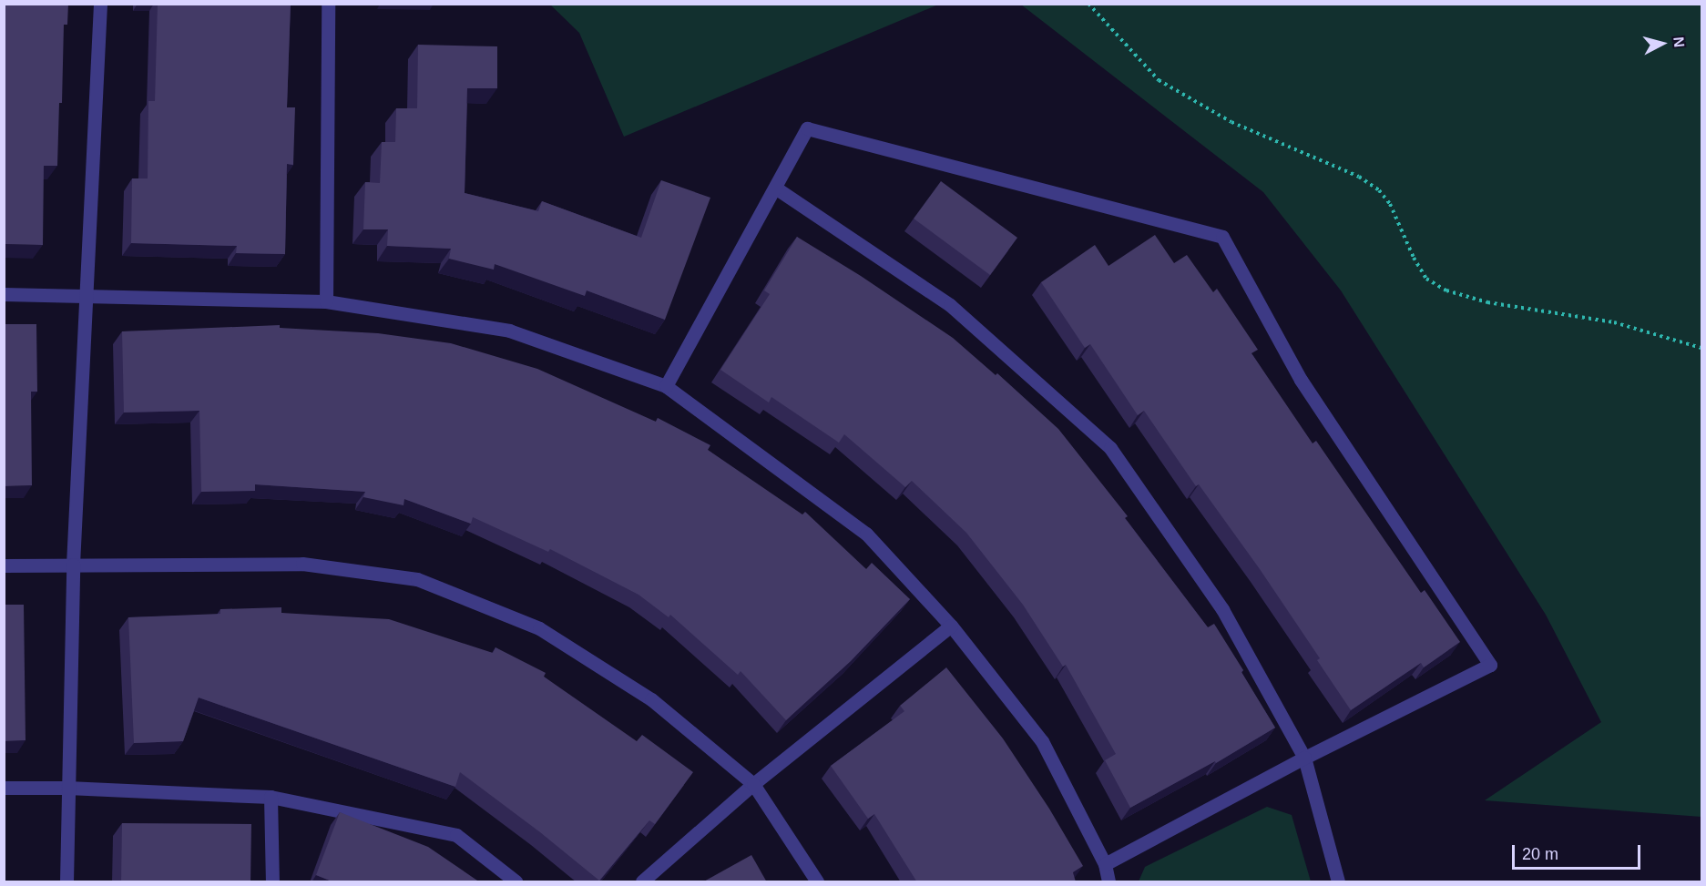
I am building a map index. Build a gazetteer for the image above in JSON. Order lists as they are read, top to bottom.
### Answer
{
  "scale_bar": "20 m",
  "north": "right"
}
